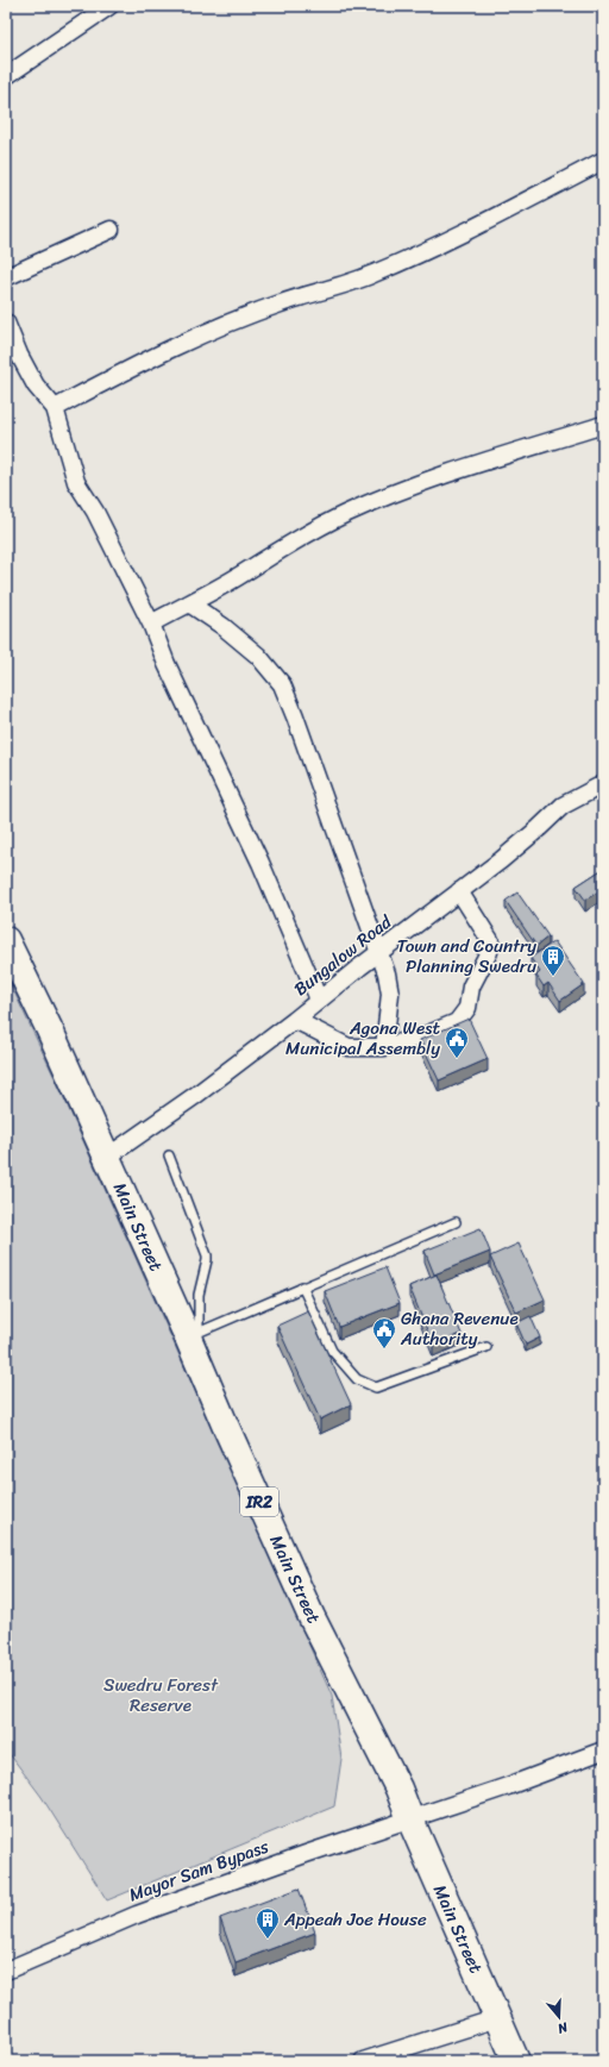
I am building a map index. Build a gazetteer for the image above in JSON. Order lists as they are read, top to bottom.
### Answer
{
  "streets": {
    "main road": ["Main Street", "IR2"],
    "street": ["Bungalow Road", "Mayor Sam Bypass"]
  },
  "crossings": [
    ["Bungalow Road", "Main Street"],
    ["Main Street", "Mayor Sam Bypass"]
  ],
  "parks": ["Swedru Forest Reserve"],
  "places": {
    "building": ["Town and Country Planning Swedru", "Appeah Joe House"],
    "public building": ["Agona West Municipal Assembly", "Ghana Revenue Authority"]
  },
  "north": "bottom"
}
